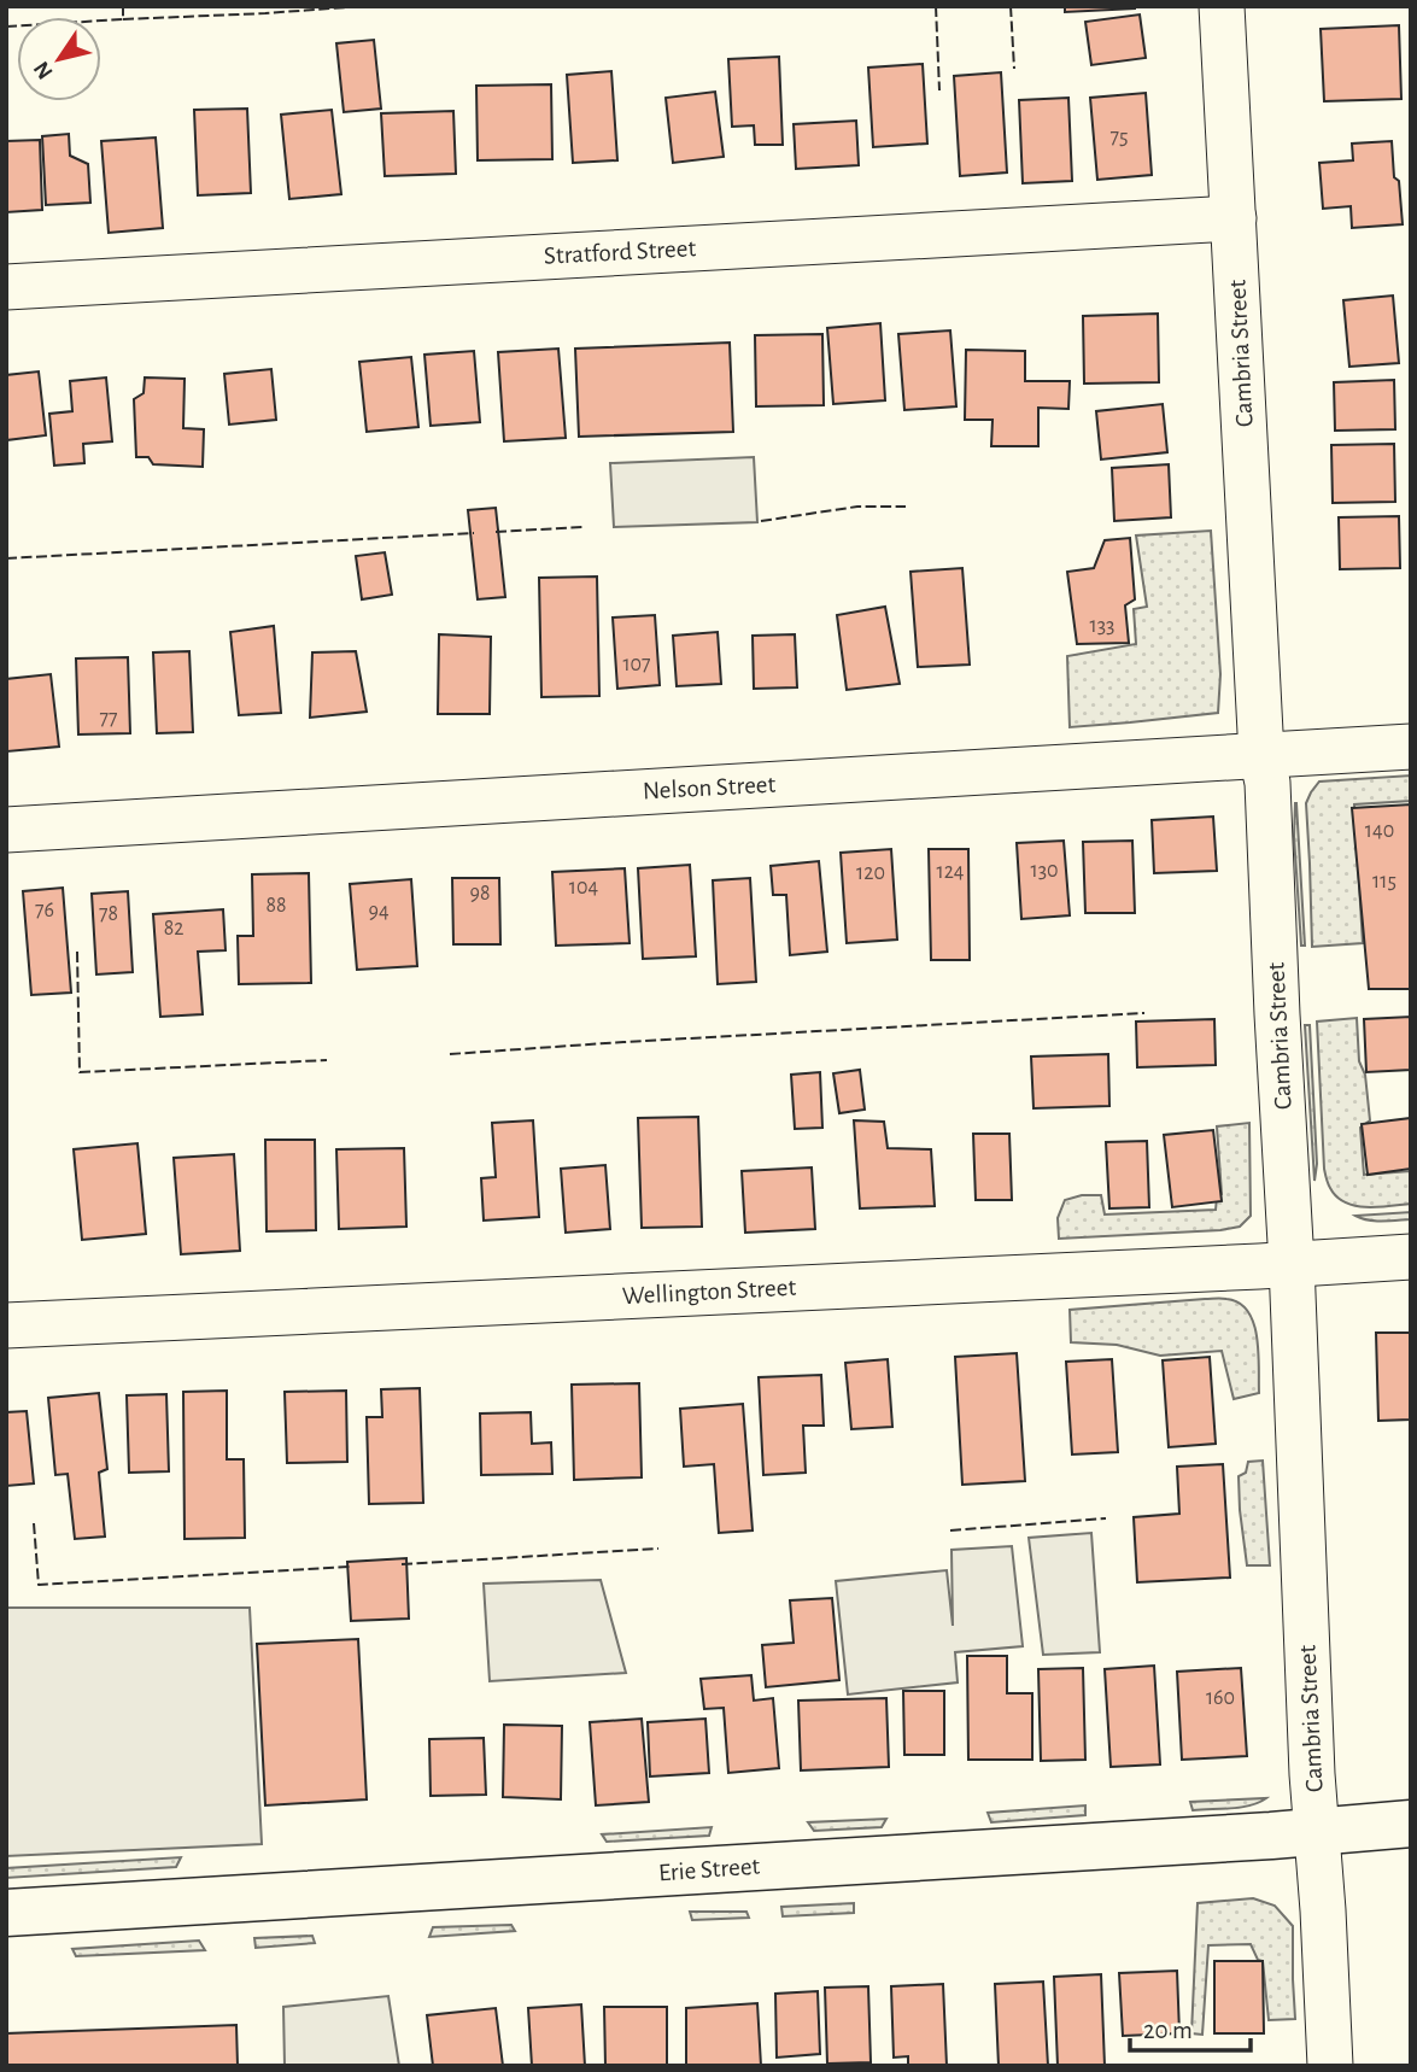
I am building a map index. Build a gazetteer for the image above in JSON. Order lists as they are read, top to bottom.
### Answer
{
  "streets": {
    "main road": ["Erie Street"],
    "street": [
      "Stratford Street",
      "Cambria Street",
      "Nelson Street",
      "Wellington Street"
    ]
  },
  "crossings": [
    ["Stratford Street", "Cambria Street"],
    ["Cambria Street", "Nelson Street"],
    ["Cambria Street", "Wellington Street"],
    ["Cambria Street", "Erie Street"]
  ],
  "house_numbers": [
    "75",
    "133",
    "107",
    "77",
    "140",
    "130",
    "124",
    "120",
    "115",
    "104",
    "98",
    "88",
    "76",
    "94",
    "78",
    "82",
    "160"
  ],
  "scale_bar": "20 m",
  "north": "bottom left"
}
